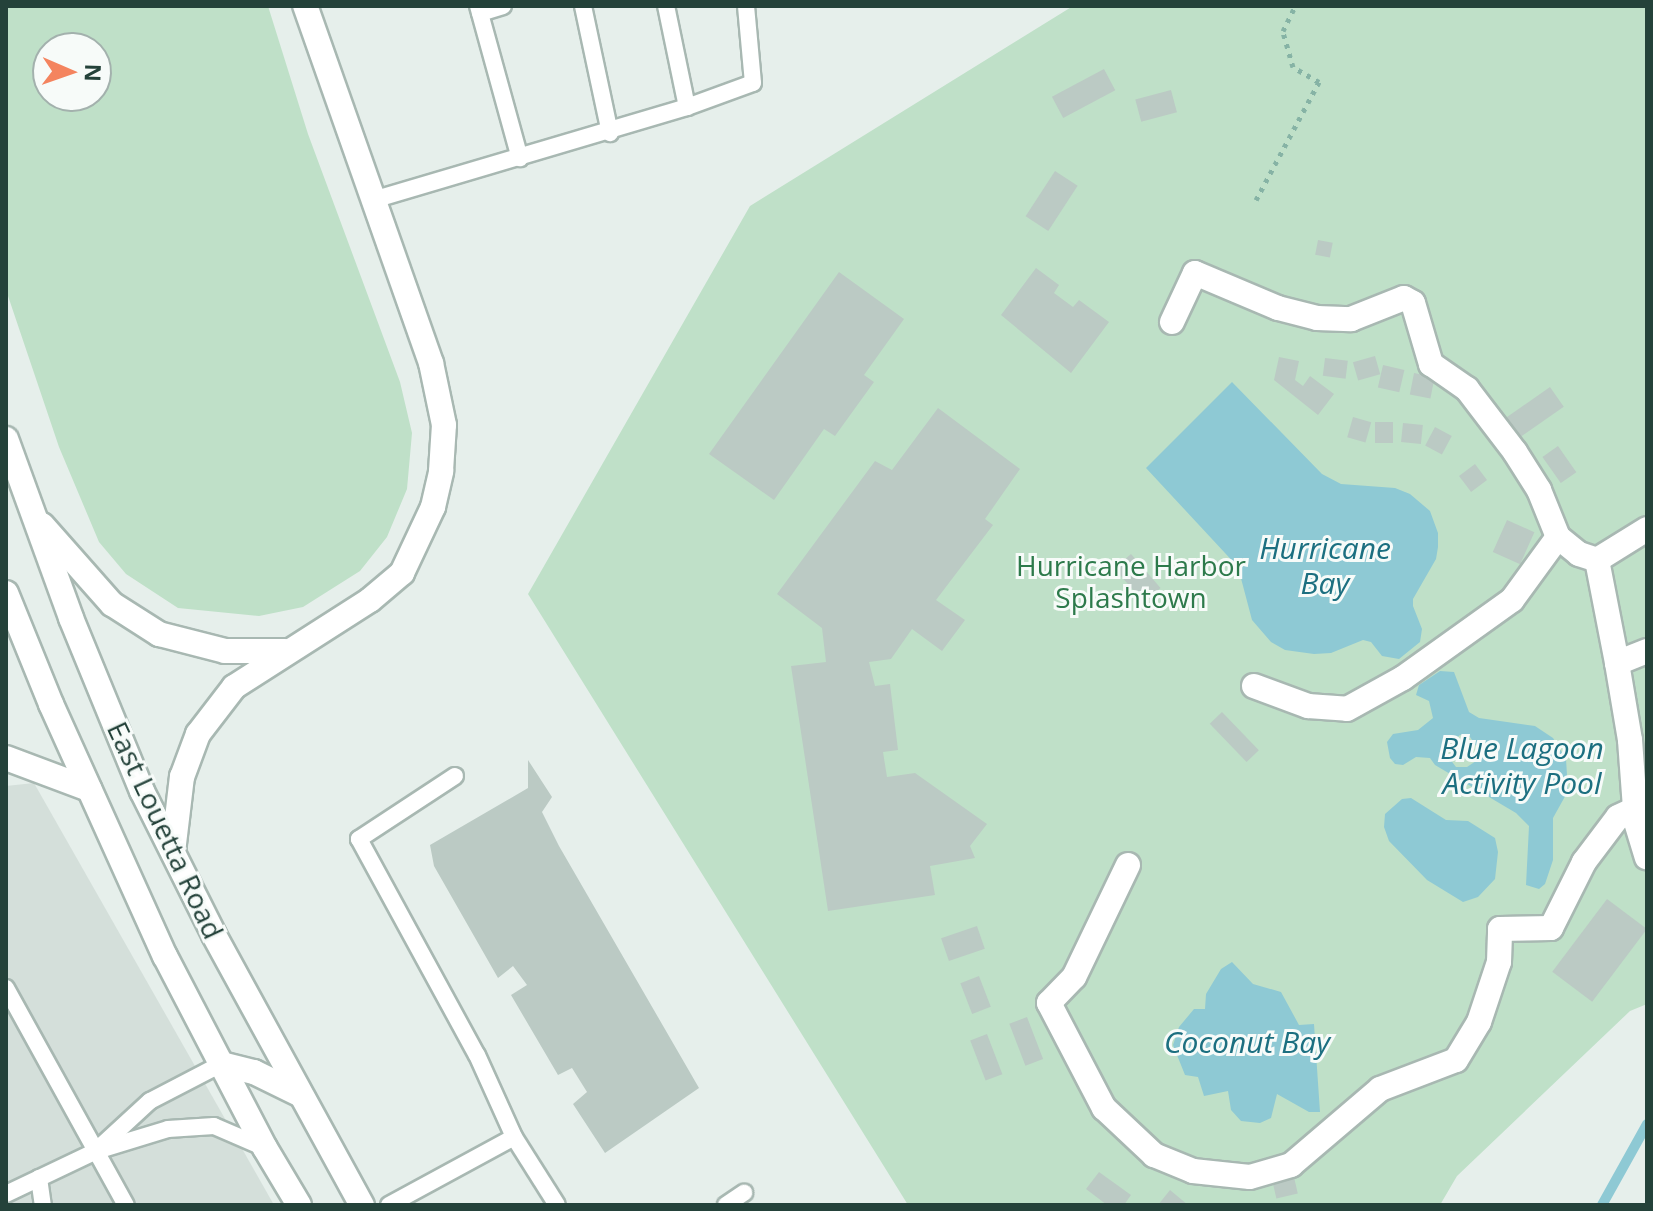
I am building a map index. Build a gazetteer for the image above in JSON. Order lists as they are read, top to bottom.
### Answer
{
  "streets": {
    "main road": ["East Louetta Road"]
  },
  "water": ["Hurricane Bay", "Blue Lagoon Activity Pool", "Coconut Bay"],
  "parks": ["Hurricane Harbor Splashtown"],
  "north": "right"
}
